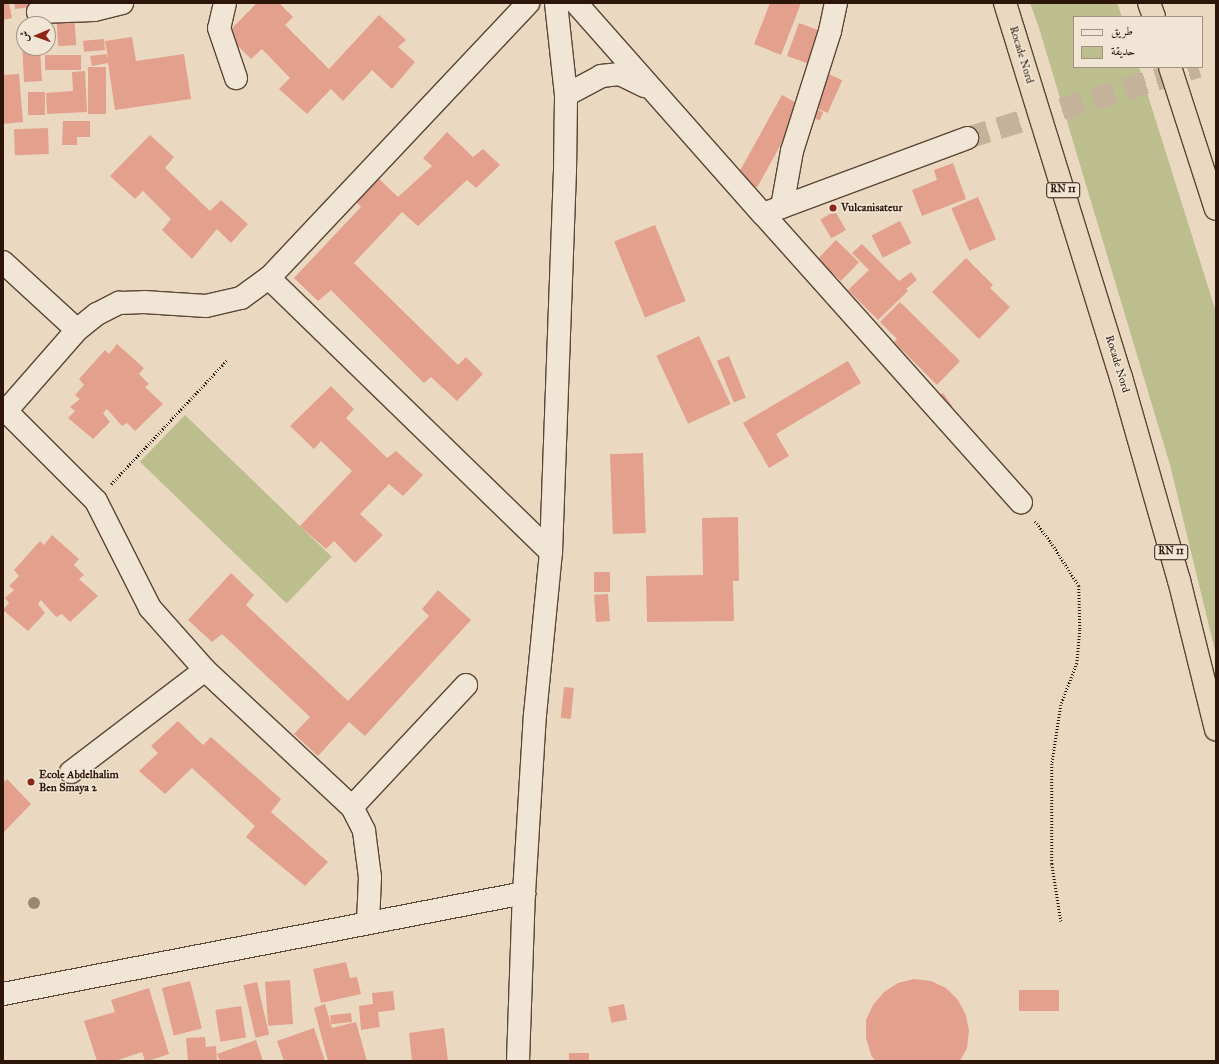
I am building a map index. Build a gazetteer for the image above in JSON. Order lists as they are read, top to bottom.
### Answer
{
  "streets": {
    "highway": ["Rocade Nord", "RN 11"]
  },
  "places": ["Vulcanisateur", "Ecole Abdelhalim Ben Smaya 2"],
  "legend": ["طريق", "حديقة"],
  "north": "left"
}
